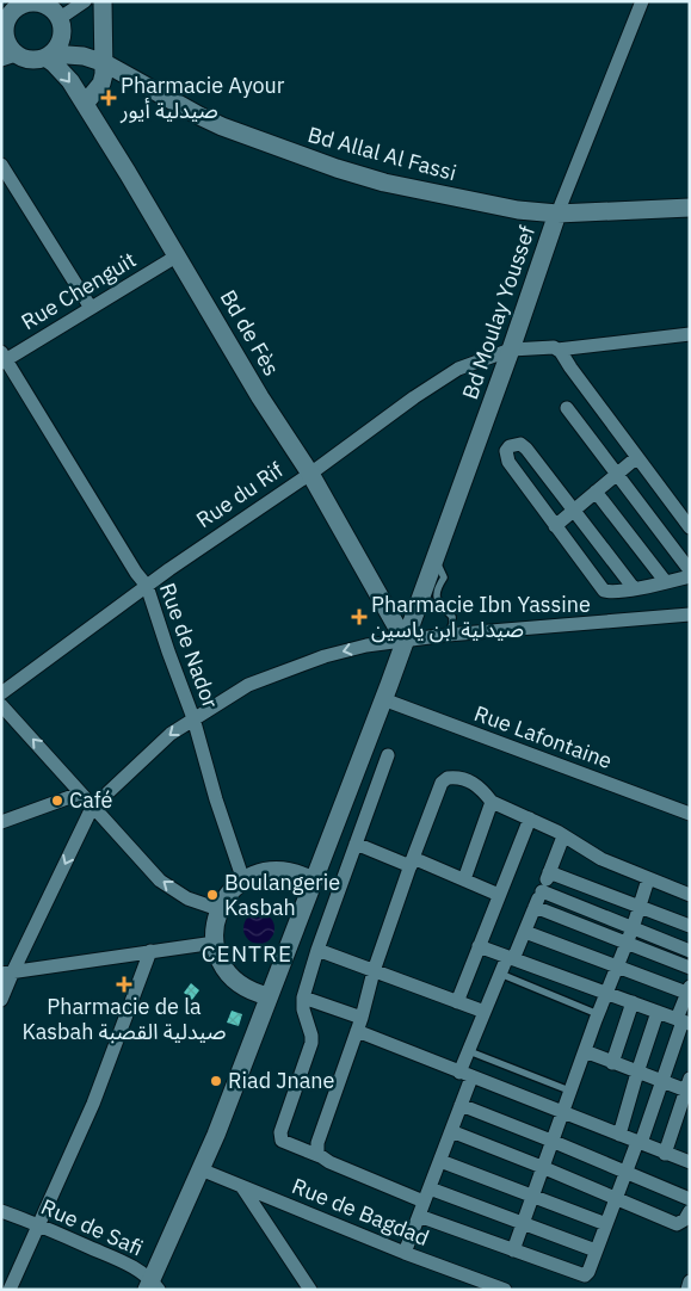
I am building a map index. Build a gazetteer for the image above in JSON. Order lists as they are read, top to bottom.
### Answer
{
  "streets": {
    "street": [
      "Bd Allal Al Fassi",
      "Rue Chenguit",
      "Bd Moulay Youssef",
      "Bd de Fès",
      "Rue du Rif",
      "Rue de Nador",
      "Rue Lafontaine",
      "Rue de Bagdad",
      "Rue de Safi"
    ]
  },
  "crossings": [
    ["Bd Allal Al Fassi", "Bd Moulay Youssef"],
    ["Bd Allal Al Fassi", "Bd de Fès"],
    ["Rue Chenguit", "Bd de Fès"],
    ["Rue Chenguit", "Rue de Nador"],
    ["Bd Moulay Youssef", "Bd de Fès"],
    ["Bd Moulay Youssef", "Rue du Rif"],
    ["Bd Moulay Youssef", "Rue Lafontaine"],
    ["Bd Moulay Youssef", "Rue de Bagdad"],
    ["Bd Moulay Youssef", "Rue de Safi"],
    ["Bd de Fès", "Rue du Rif"],
    ["Rue du Rif", "Rue de Nador"]
  ],
  "districts": ["CENTRE"],
  "places": {
    "health": ["Pharmacie Ayour صيدلية أيور", "Pharmacie Ibn Yassine صيدلية ابن ياسين", "Pharmacie de la Kasbah صيدلية القصبة"],
    "other": ["Café", "Boulangerie Kasbah", "Riad Jnane"]
  }
}
